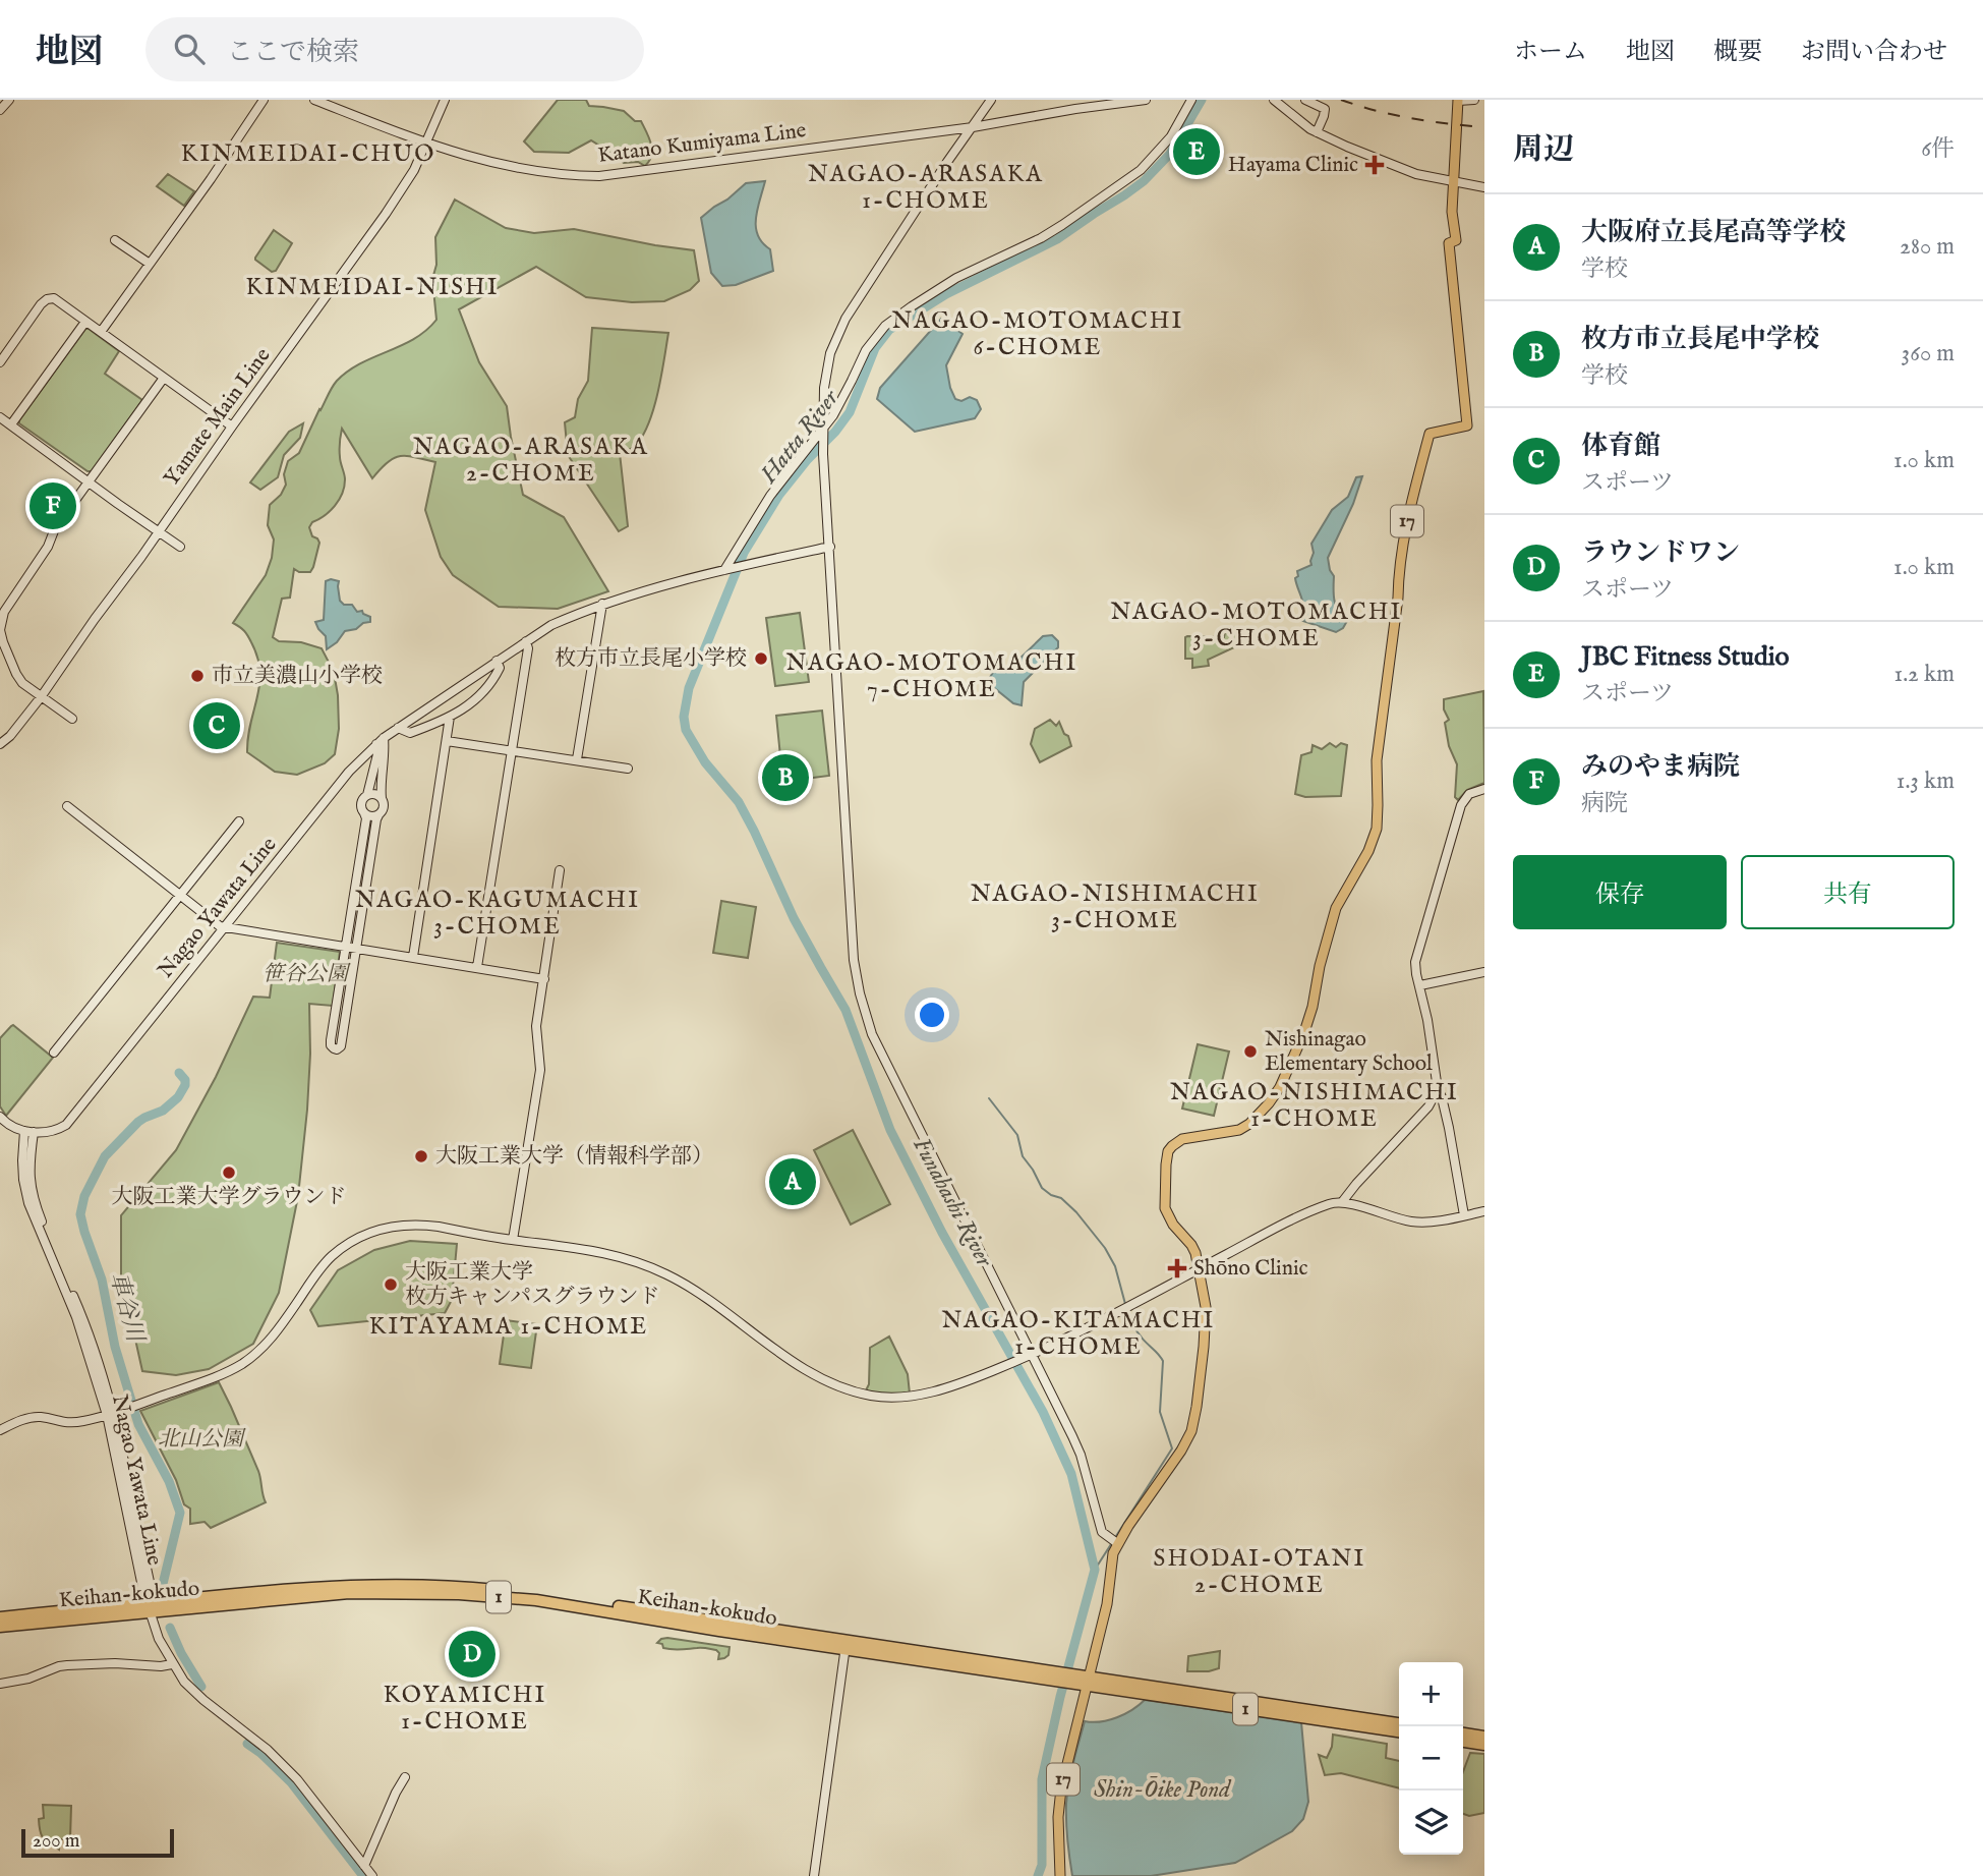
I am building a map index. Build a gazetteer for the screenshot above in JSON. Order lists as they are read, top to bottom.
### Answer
{
  "streets": {
    "highway": ["Keihan-kokudo", "1"],
    "main road": ["17"],
    "street": ["Katano Kumiyama Line", "Yamate Main Line", "Nagao Yawata Line"]
  },
  "crossings": [
    ["Katano Kumiyama Line", "Yamate Main Line"],
    ["17", "Keihan-kokudo"],
    ["Nagao Yawata Line", "Keihan-kokudo"]
  ],
  "districts": [
    "KINMEIDAI-CHUO",
    "NAGAO-ARASAKA 1-CHOME",
    "KINMEIDAI-NISHI",
    "NAGAO-MOTOMACHI 6-CHOME",
    "NAGAO-ARASAKA 2-CHOME",
    "NAGAO-MOTOMACHI 3-CHOME",
    "NAGAO-MOTOMACHI 7-CHOME",
    "NAGAO-NISHIMACHI 3-CHOME",
    "NAGAO-KAGUMACHI 3-CHOME",
    "NAGAO-NISHIMACHI 1-CHOME",
    "NAGAO-KITAMACHI 1-CHOME",
    "KITAYAMA 1-CHOME",
    "SHODAI-OTANI 2-CHOME",
    "KOYAMICHI 1-CHOME"
  ],
  "water": [
    "Hatta River",
    "Funahashi River",
    "車谷川",
    "Shin-Ōike Pond"
  ],
  "parks": ["笹谷公園", "北山公園"],
  "places": {
    "health": ["Hayama Clinic", "Shōno Clinic"],
    "other": [
      "枚方市立長尾小学校",
      "市立美濃山小学校",
      "Nishinagao Elementary School",
      "大阪工業大学（情報科学部）",
      "大阪工業大学グラウンド",
      "大阪工業大学 枚方キャンパスグラウンド"
    ]
  },
  "scale_bar": "200 m",
  "page": {
    "header": "地図",
    "search": "ここで検索",
    "nav": [
      "ホーム",
      "地図",
      "概要",
      "お問い合わせ"
    ],
    "heading": ["周辺", "6件"],
    "pins": [
      "E",
      "F",
      "C",
      "B",
      "A",
      "D"
    ],
    "list": [
      {
        "mark": "A",
        "name": "大阪府立長尾高等学校",
        "note": "学校",
        "value": "280 m"
      },
      {
        "mark": "B",
        "name": "枚方市立長尾中学校",
        "note": "学校",
        "value": "360 m"
      },
      {
        "mark": "C",
        "name": "体育館",
        "note": "スポーツ",
        "value": "1.0 km"
      },
      {
        "mark": "D",
        "name": "ラウンドワン",
        "note": "スポーツ",
        "value": "1.0 km"
      },
      {
        "mark": "E",
        "name": "JBC Fitness Studio",
        "note": "スポーツ",
        "value": "1.2 km"
      },
      {
        "mark": "F",
        "name": "みのやま病院",
        "note": "病院",
        "value": "1.3 km"
      }
    ],
    "buttons": ["保存", "共有"],
    "map_buttons": ["+", "−"],
    "scale": "200 m"
  }
}
